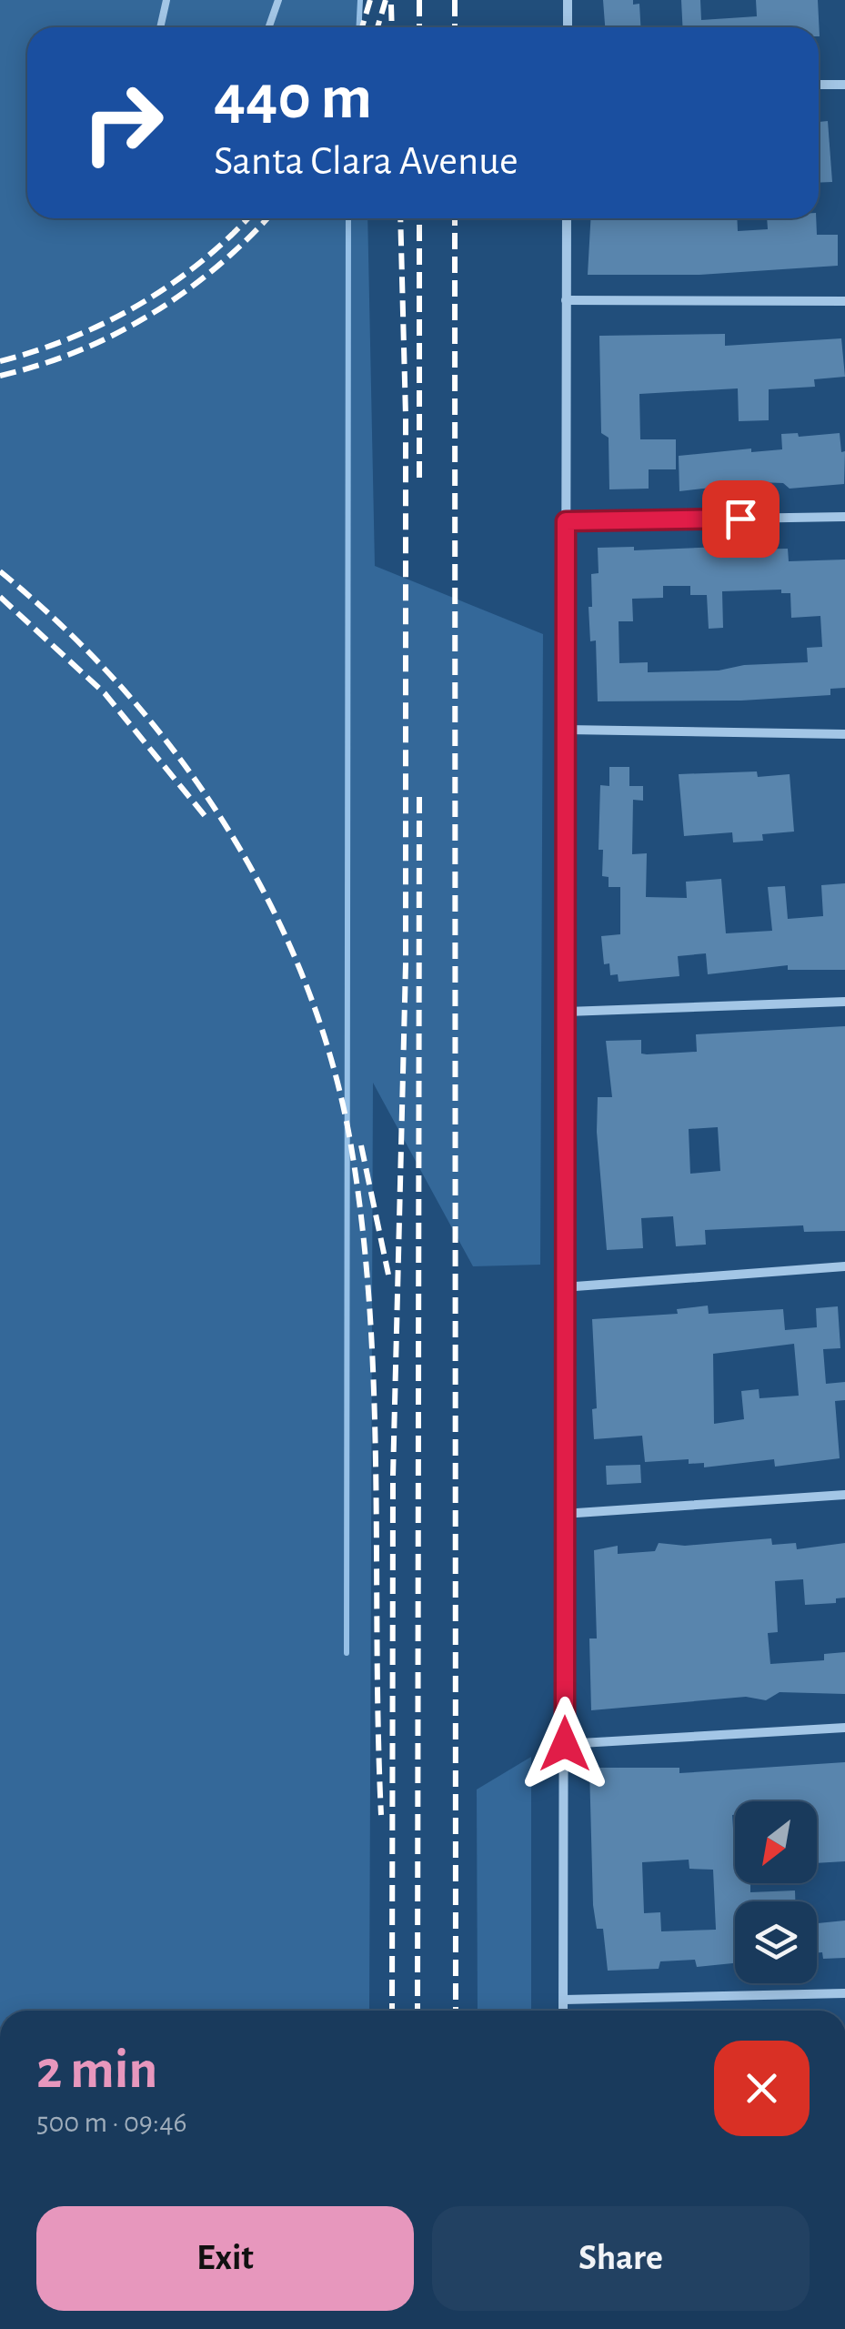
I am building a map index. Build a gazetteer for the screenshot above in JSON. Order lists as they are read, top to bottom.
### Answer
{
  "north": "bottom left",
  "page": {
    "turn": ["440 m", "Santa Clara Avenue"],
    "heading": ["2 min", "500 m · 09:46"],
    "buttons": ["Exit", "Share"]
  }
}
